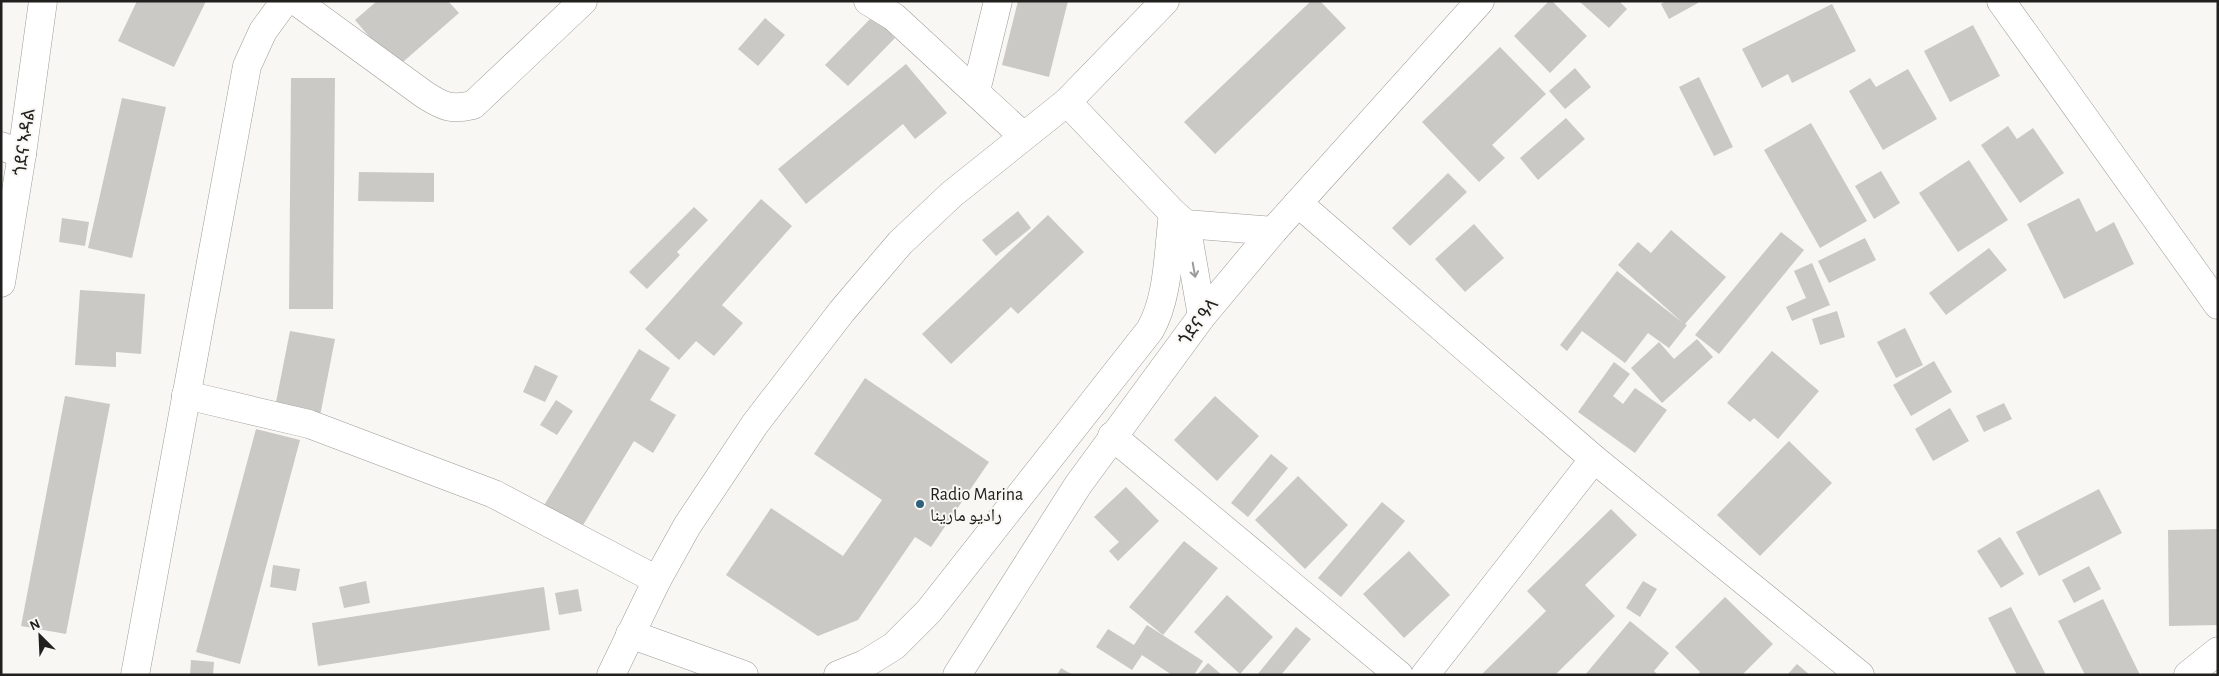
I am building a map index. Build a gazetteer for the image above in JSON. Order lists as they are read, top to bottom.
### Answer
{
  "streets": {
    "street": ["ጎደና ኣዳል", "ጎደና ዓላ"]
  },
  "places": ["Radio Marina راديو مارينا"],
  "north": "top left"
}
